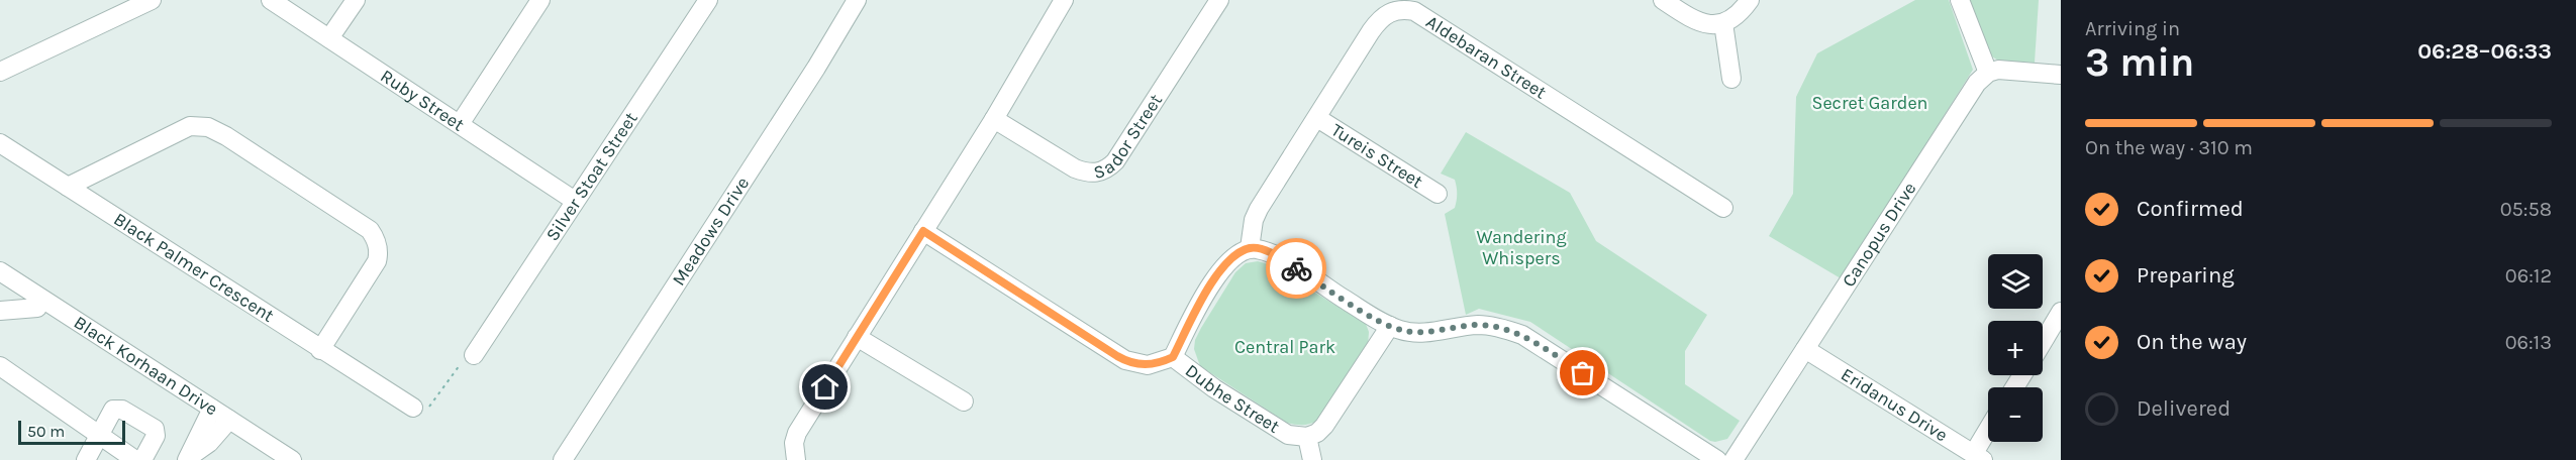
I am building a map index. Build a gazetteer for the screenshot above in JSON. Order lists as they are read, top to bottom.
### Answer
{
  "streets": {
    "street": [
      "Aldebaran Street",
      "Ruby Street",
      "Sador Street",
      "Tureis Street",
      "Silver Stoat Street",
      "Meadows Drive",
      "Canopus Drive",
      "Black Palmer Crescent",
      "Black Korhaan Drive",
      "Dubhe Street",
      "Eridanus Drive"
    ]
  },
  "crossings": [
    ["Aldebaran Street", "Tureis Street"],
    ["Aldebaran Street", "Dubhe Street"],
    ["Ruby Street", "Silver Stoat Street"],
    ["Canopus Drive", "Eridanus Drive"]
  ],
  "parks": ["Secret Garden", "Wandering Whispers", "Central Park"],
  "scale_bar": "50 m",
  "page": {
    "heading": ["3 min", "Arriving in", "06:28–06:33"],
    "bar": "On the way · 310 m",
    "list": [
      ["Confirmed", "05:58"],
      ["Preparing", "06:12"],
      ["On the way", "06:13"],
      "Delivered"
    ],
    "map_buttons": ["+", "−"],
    "scale": "50 m"
  }
}
